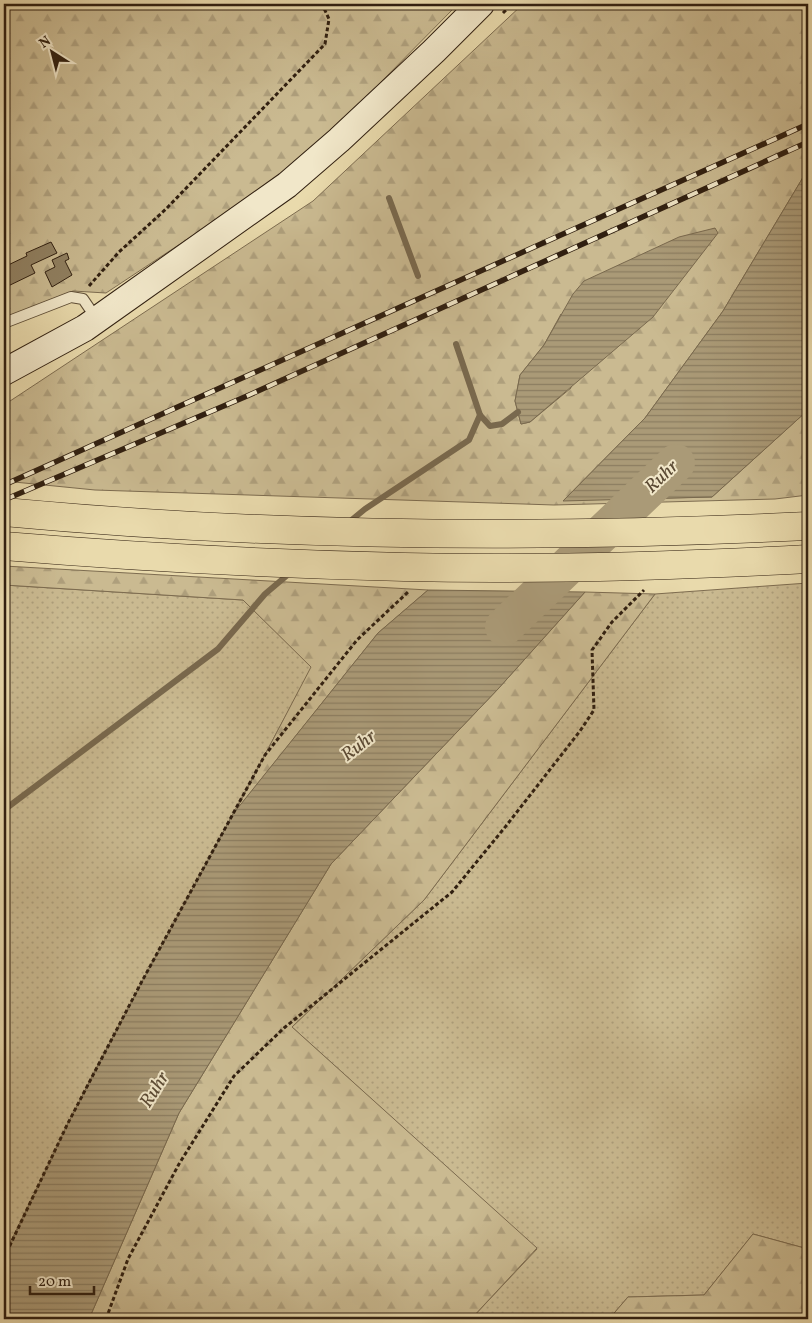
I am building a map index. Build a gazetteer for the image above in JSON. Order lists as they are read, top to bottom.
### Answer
{
  "water": ["Ruhr"],
  "scale_bar": "20 m",
  "north": "top left"
}
